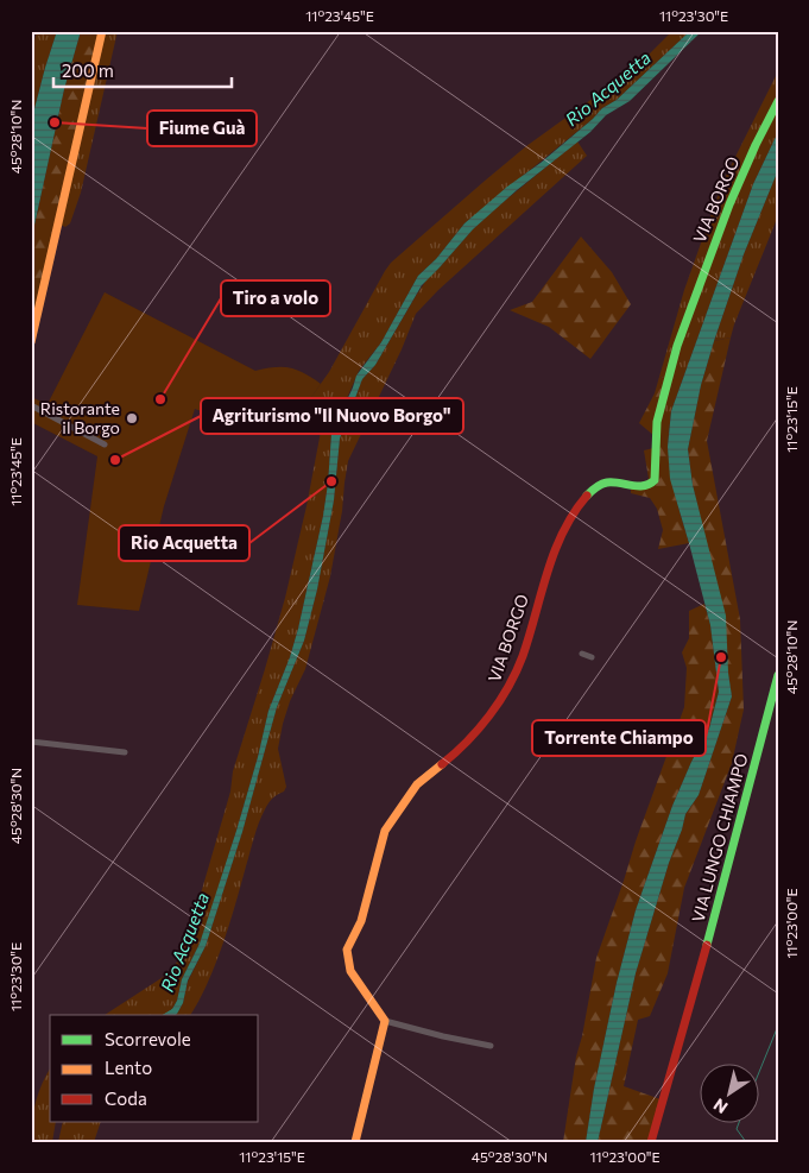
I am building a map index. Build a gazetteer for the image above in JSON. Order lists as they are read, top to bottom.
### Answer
{
  "streets": {
    "street": ["VIA BORGO", "VIA LUNGO CHIAMPO"]
  },
  "water": ["Rio Acquetta"],
  "places": [
    "Fiume Guà",
    "Tiro a volo",
    "Ristorante il Borgo",
    "Agriturismo \"Il Nuovo Borgo\"",
    "Rio Acquetta",
    "Torrente Chiampo"
  ],
  "legend": ["Scorrevole", "Lento", "Coda"],
  "scale_bar": "200 m",
  "north": "bottom left",
  "coordinates": [
    "11°23'45\"E",
    "11°23'30\"E",
    "45°28'10\"N",
    "11°23'15\"E",
    "45°28'30\"N",
    "11°23'00\"E"
  ]
}
